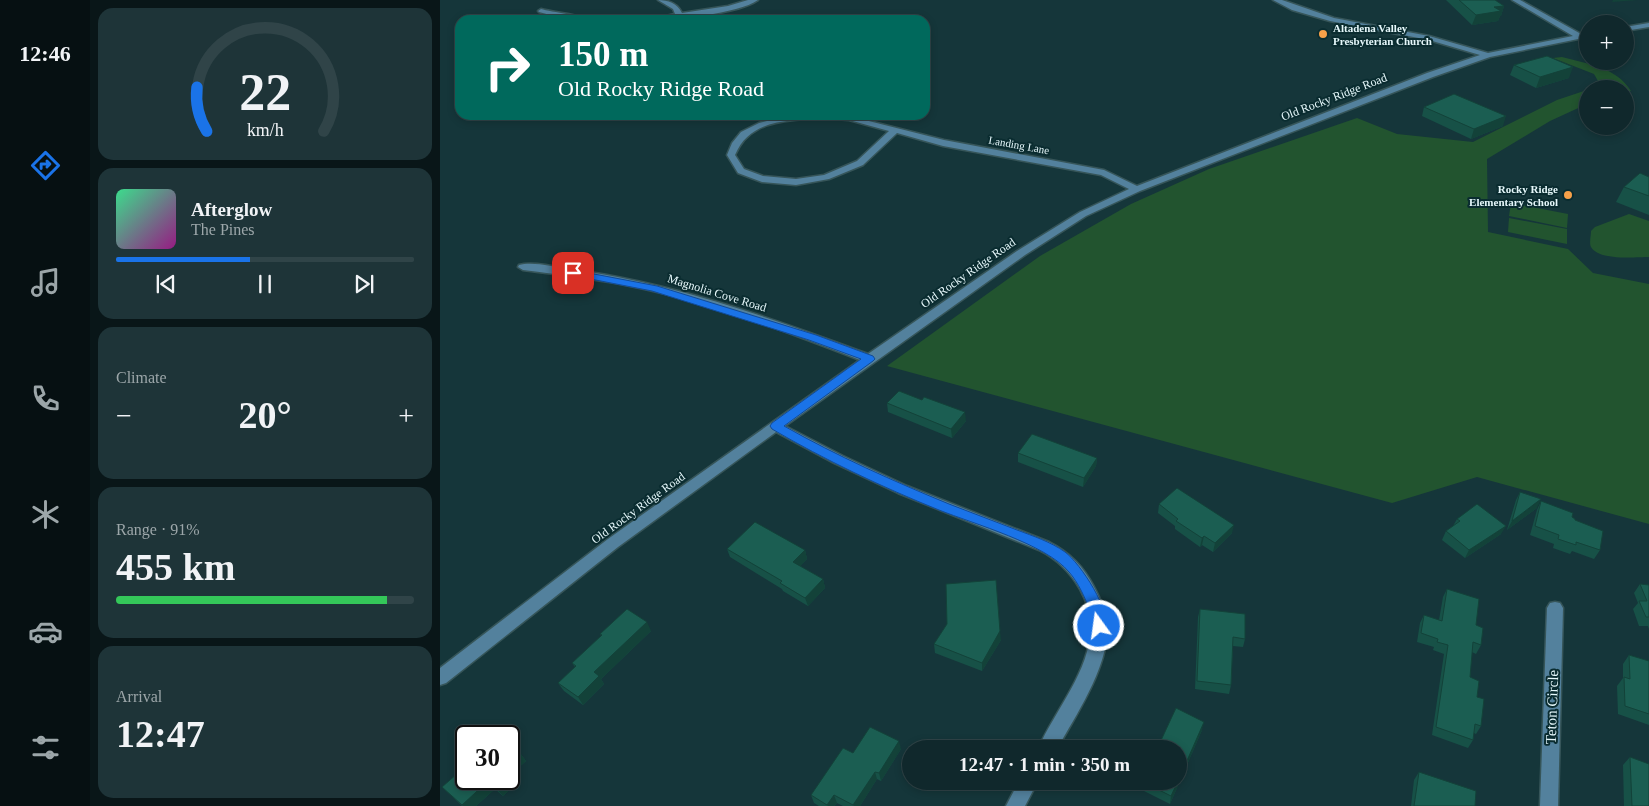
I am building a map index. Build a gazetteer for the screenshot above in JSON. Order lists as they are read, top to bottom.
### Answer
{
  "streets": {
    "street": [
      "Old Rocky Ridge Road",
      "Landing Lane",
      "Magnolia Cove Road",
      "Teton Circle"
    ]
  },
  "crossings": [
    ["Old Rocky Ridge Road", "Landing Lane"],
    ["Old Rocky Ridge Road", "Magnolia Cove Road"]
  ],
  "places": ["Altadena Valley Presbyterian Church", "Rocky Ridge Elementary School"],
  "page": {
    "tabs": "12:46",
    "map_buttons": ["+", "−"],
    "turn": ["150 m", "Old Rocky Ridge Road"],
    "song": ["Afterglow", "The Pines"],
    "tile": [
      "Climate",
      ["Range · 91%", "455 km"],
      ["Arrival", "12:47"]
    ],
    "heat": ["−", "20°", "+"],
    "limit": "30",
    "trip": "12:47 · 1 min · 350 m",
    "gauge": ["22", "km/h"]
  }
}
